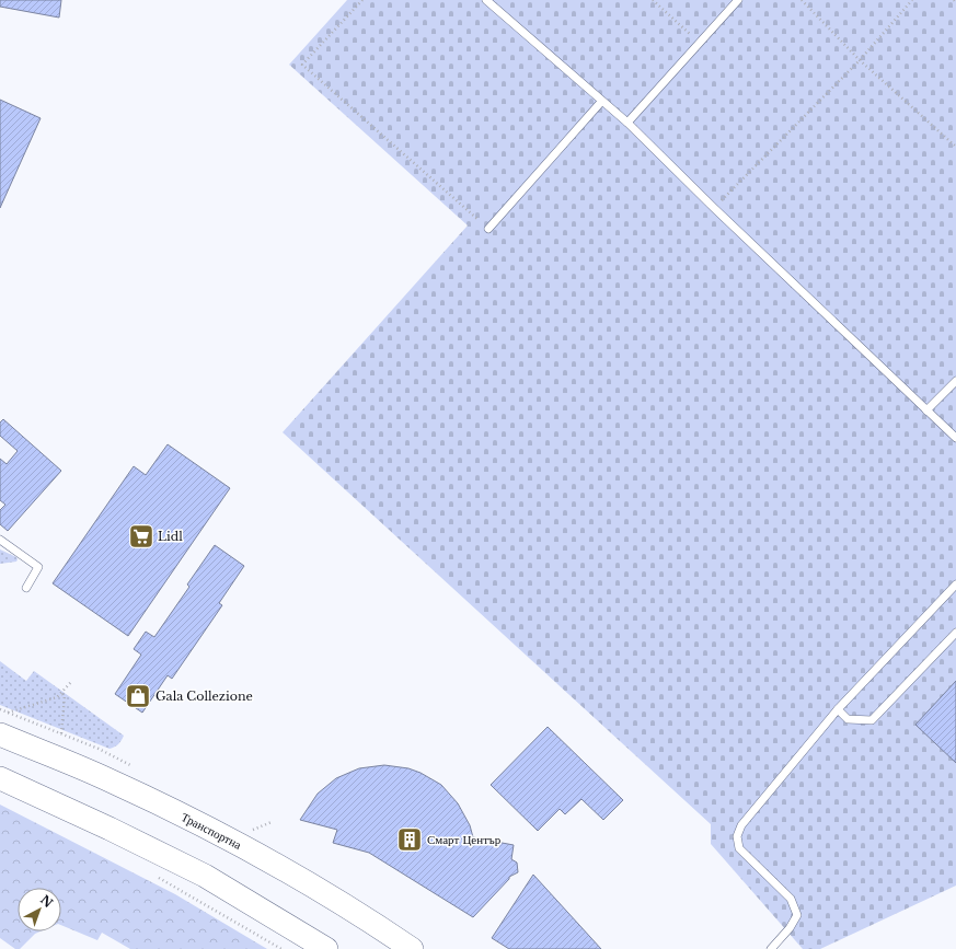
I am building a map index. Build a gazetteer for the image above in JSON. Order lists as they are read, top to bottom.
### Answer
{
  "streets": {
    "main road": ["Транспортна"]
  },
  "places": {
    "supermarket": ["Lidl"],
    "shop": ["Gala Collezione"],
    "building": ["Смарт Център"]
  },
  "north": "top right"
}
